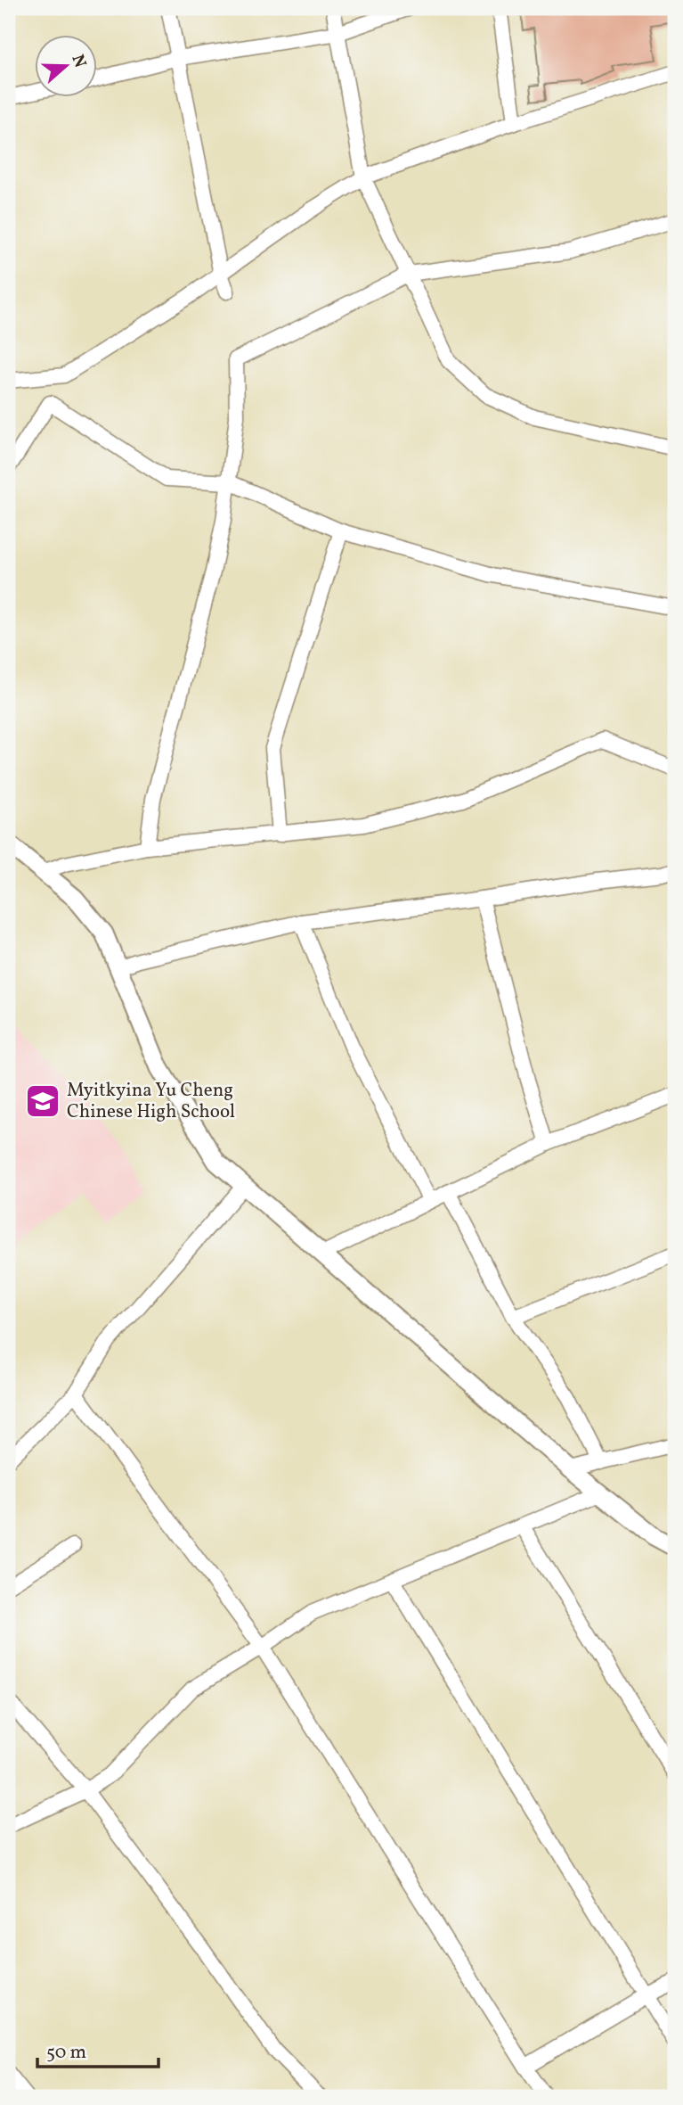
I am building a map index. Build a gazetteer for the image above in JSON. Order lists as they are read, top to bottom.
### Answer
{
  "places": {
    "school or university": ["Myitkyina Yu Cheng Chinese High School"]
  },
  "scale_bar": "50 m",
  "north": "right"
}
